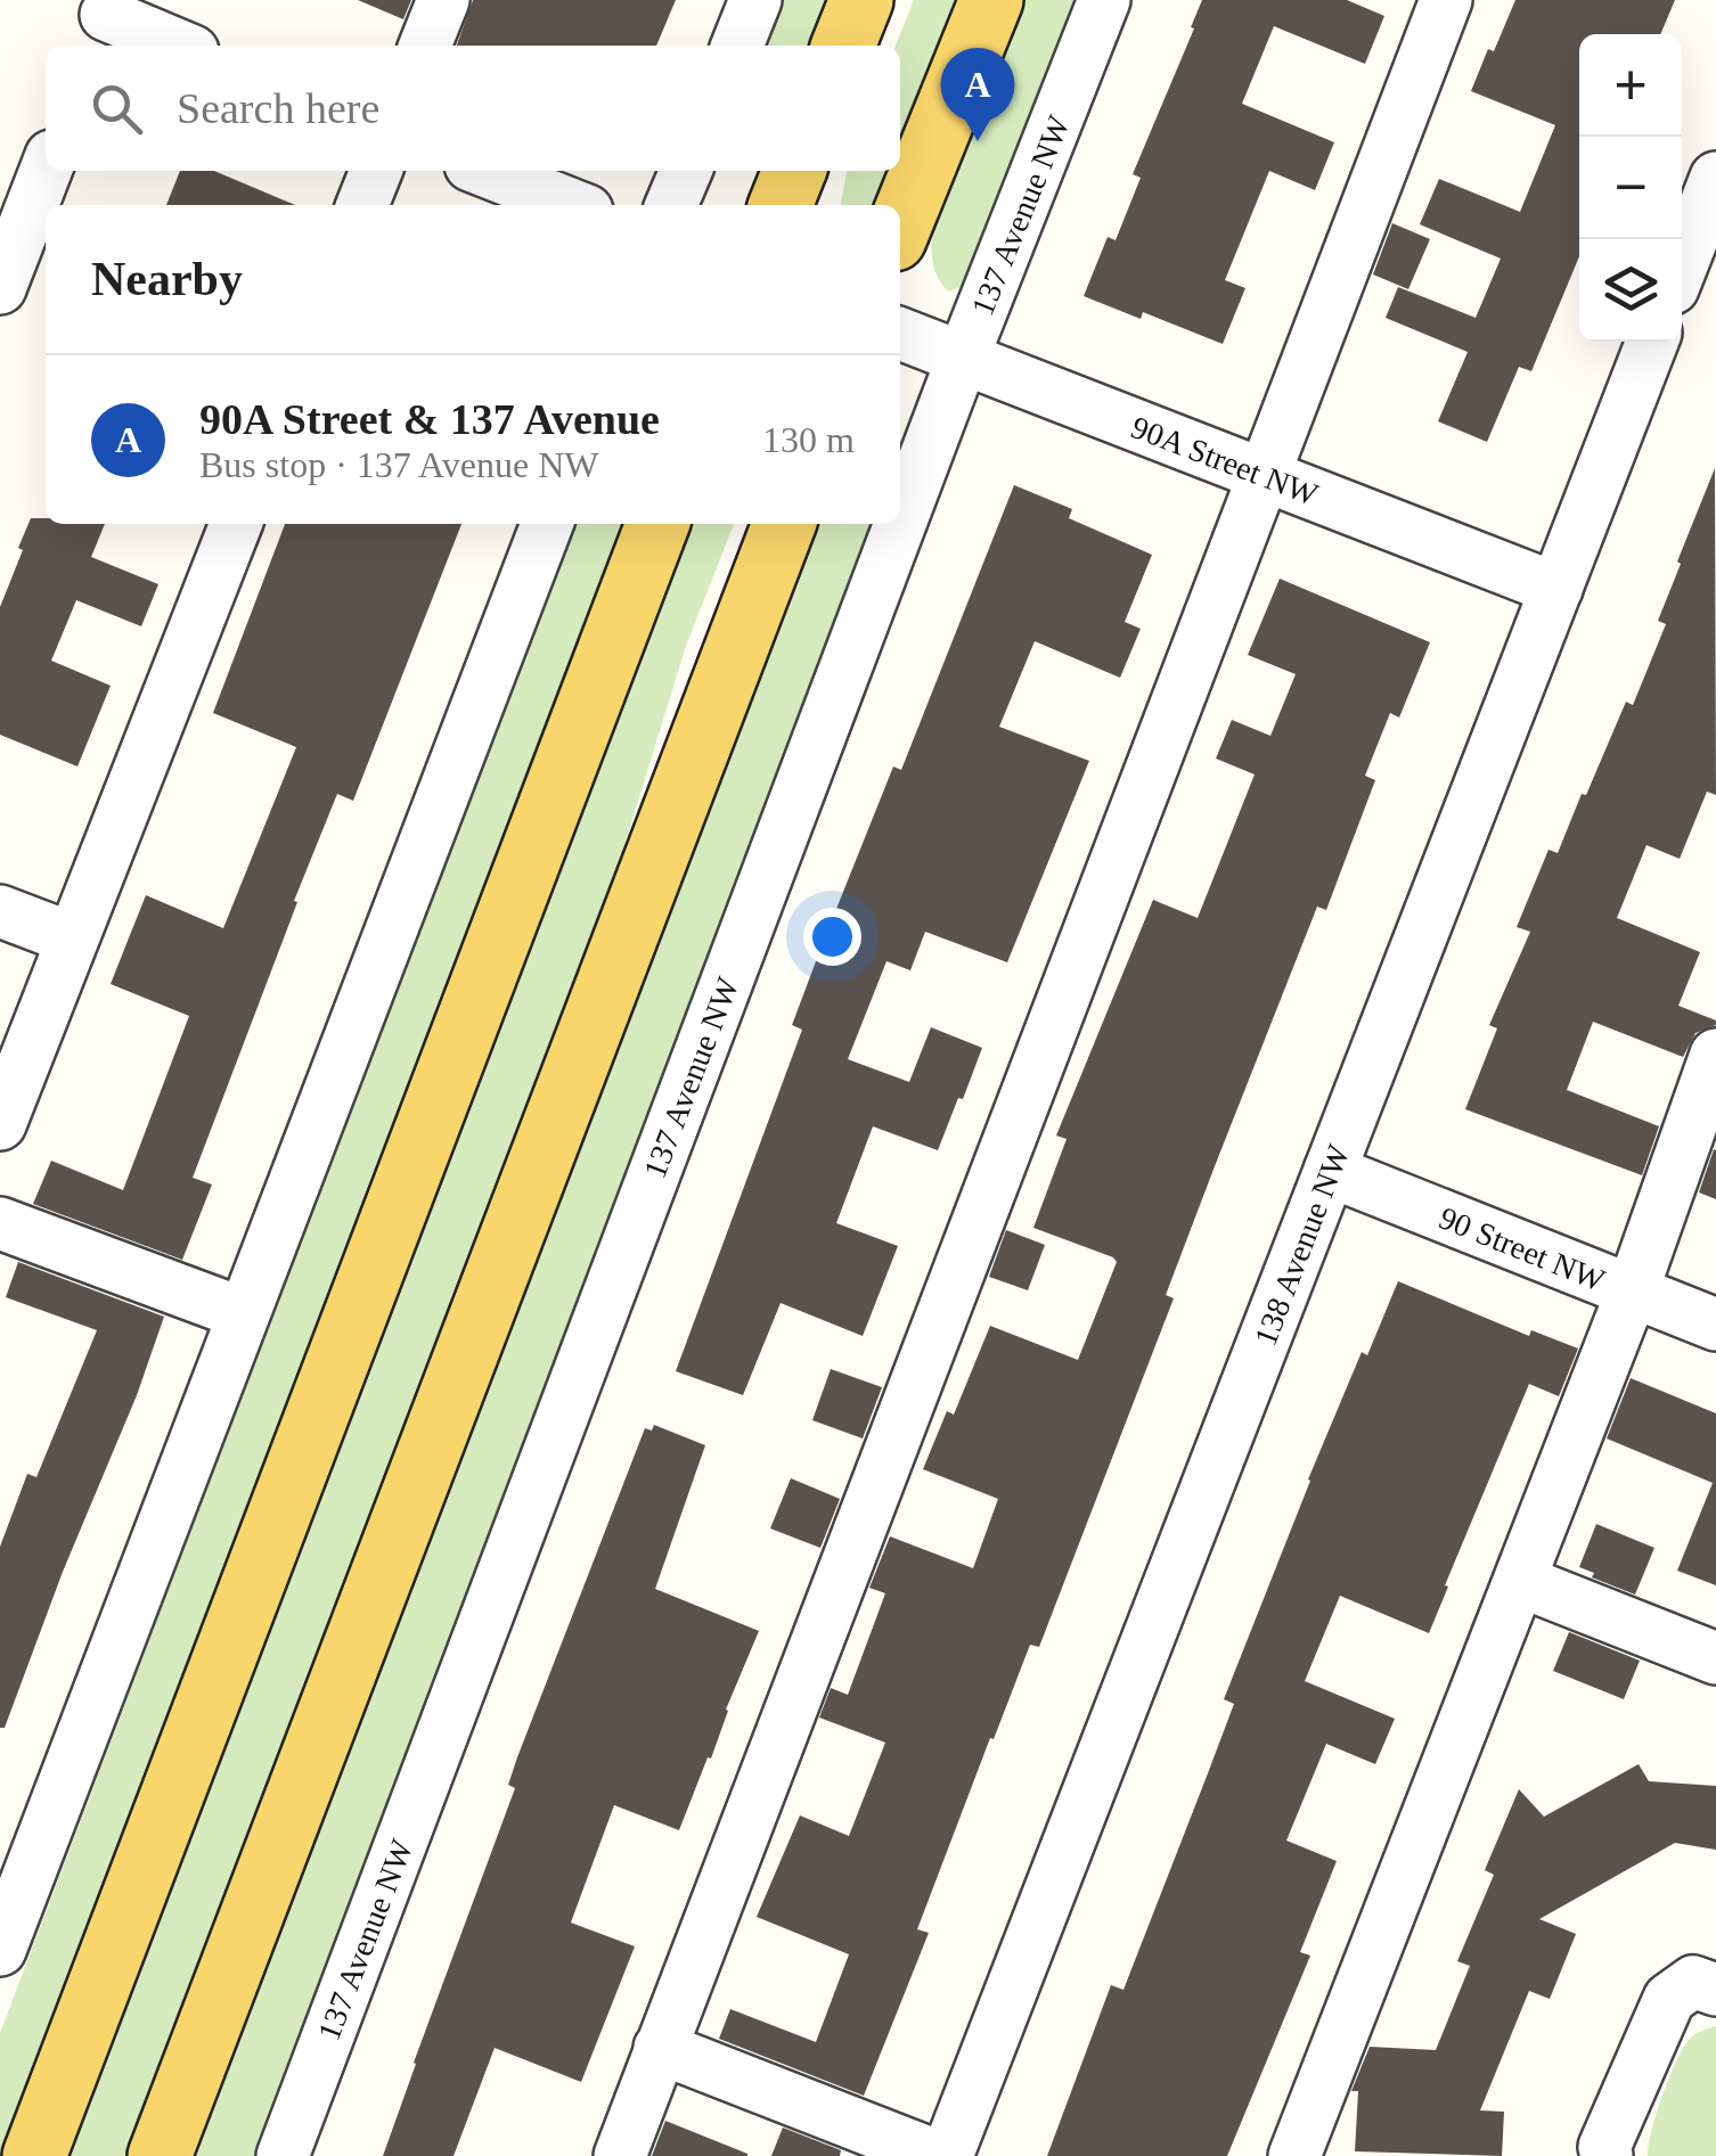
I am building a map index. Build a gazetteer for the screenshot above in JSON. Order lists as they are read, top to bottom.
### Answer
{
  "streets": {
    "street": [
      "137 Avenue NW",
      "90A Street NW",
      "138 Avenue NW",
      "90 Street NW"
    ]
  },
  "crossings": [
    ["137 Avenue NW", "90A Street NW"],
    ["90A Street NW", "138 Avenue NW"],
    ["138 Avenue NW", "90 Street NW"]
  ],
  "page": {
    "map_buttons": ["+", "−"],
    "search": "Search here",
    "pins": "A",
    "heading": "Nearby",
    "list": [
      {
        "mark": "A",
        "name": "90A Street & 137 Avenue",
        "note": "Bus stop · 137 Avenue NW",
        "value": "130 m"
      }
    ]
  }
}
